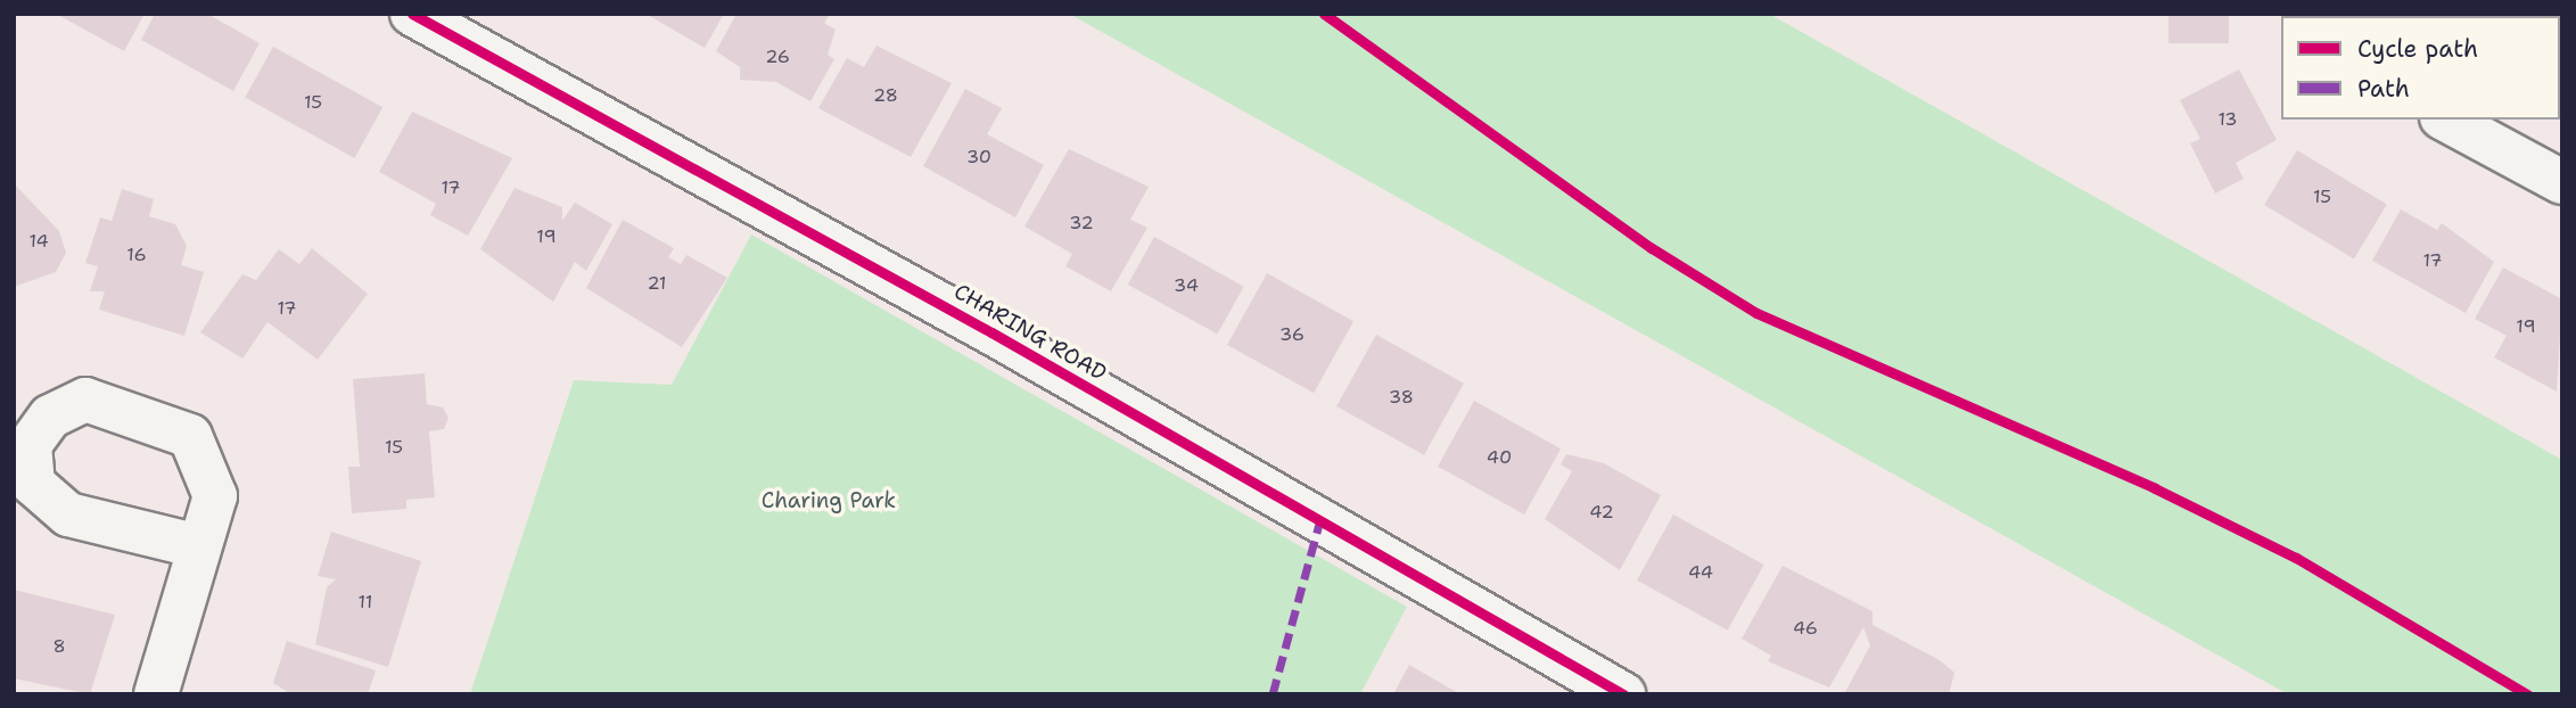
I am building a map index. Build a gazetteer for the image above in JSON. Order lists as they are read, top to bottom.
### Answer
{
  "streets": {
    "street": ["CHARING ROAD"]
  },
  "parks": ["Charing Park"],
  "house_numbers": [
    "26",
    "28",
    "15",
    "13",
    "30",
    "17",
    "15",
    "32",
    "19",
    "14",
    "16",
    "17",
    "21",
    "34",
    "17",
    "19",
    "36",
    "38",
    "15",
    "40",
    "42",
    "44",
    "11",
    "46",
    "8"
  ],
  "legend": ["Cycle path", "Path"]
}
